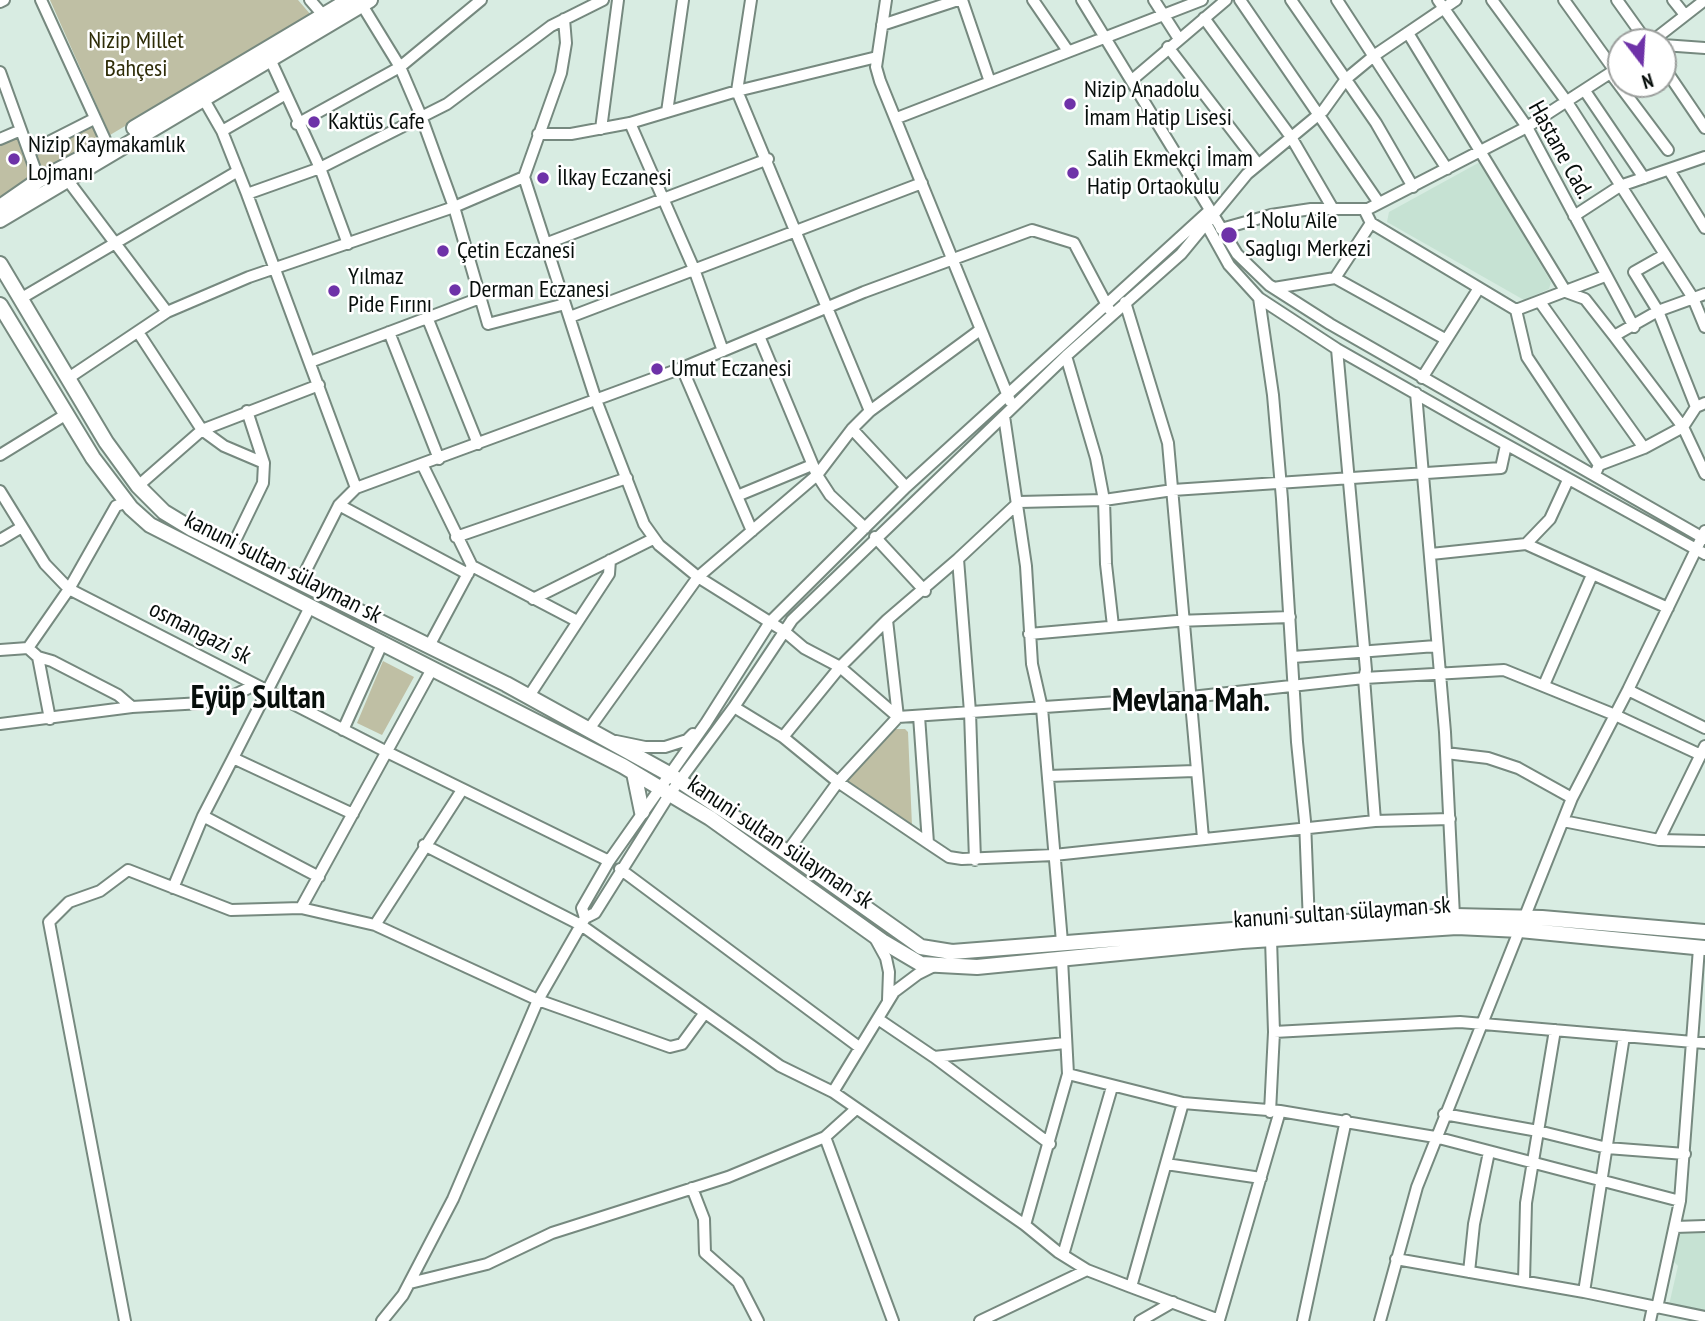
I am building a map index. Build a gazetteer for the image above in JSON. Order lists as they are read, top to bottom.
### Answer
{
  "streets": {
    "main road": ["kanuni sultan sülayman sk"],
    "street": ["Hastane Cad.", "osmangazi sk"]
  },
  "districts": ["Eyüp Sultan", "Mevlana Mah."],
  "parks": ["Nizip Millet Bahçesi"],
  "places": [
    "Nizip Anadolu İmam Hatip Lisesi",
    "Kaktüs Cafe",
    "Nizip Kaymakamlık Lojmanı",
    "Salih Ekmekçi İmam Hatip Ortaokulu",
    "İlkay Eczanesi",
    "1 Nolu Aile Saglıgı Merkezi",
    "Çetin Eczanesi",
    "Derman Eczanesi",
    "Yılmaz Pide Fırını",
    "Umut Eczanesi"
  ],
  "north": "bottom"
}
